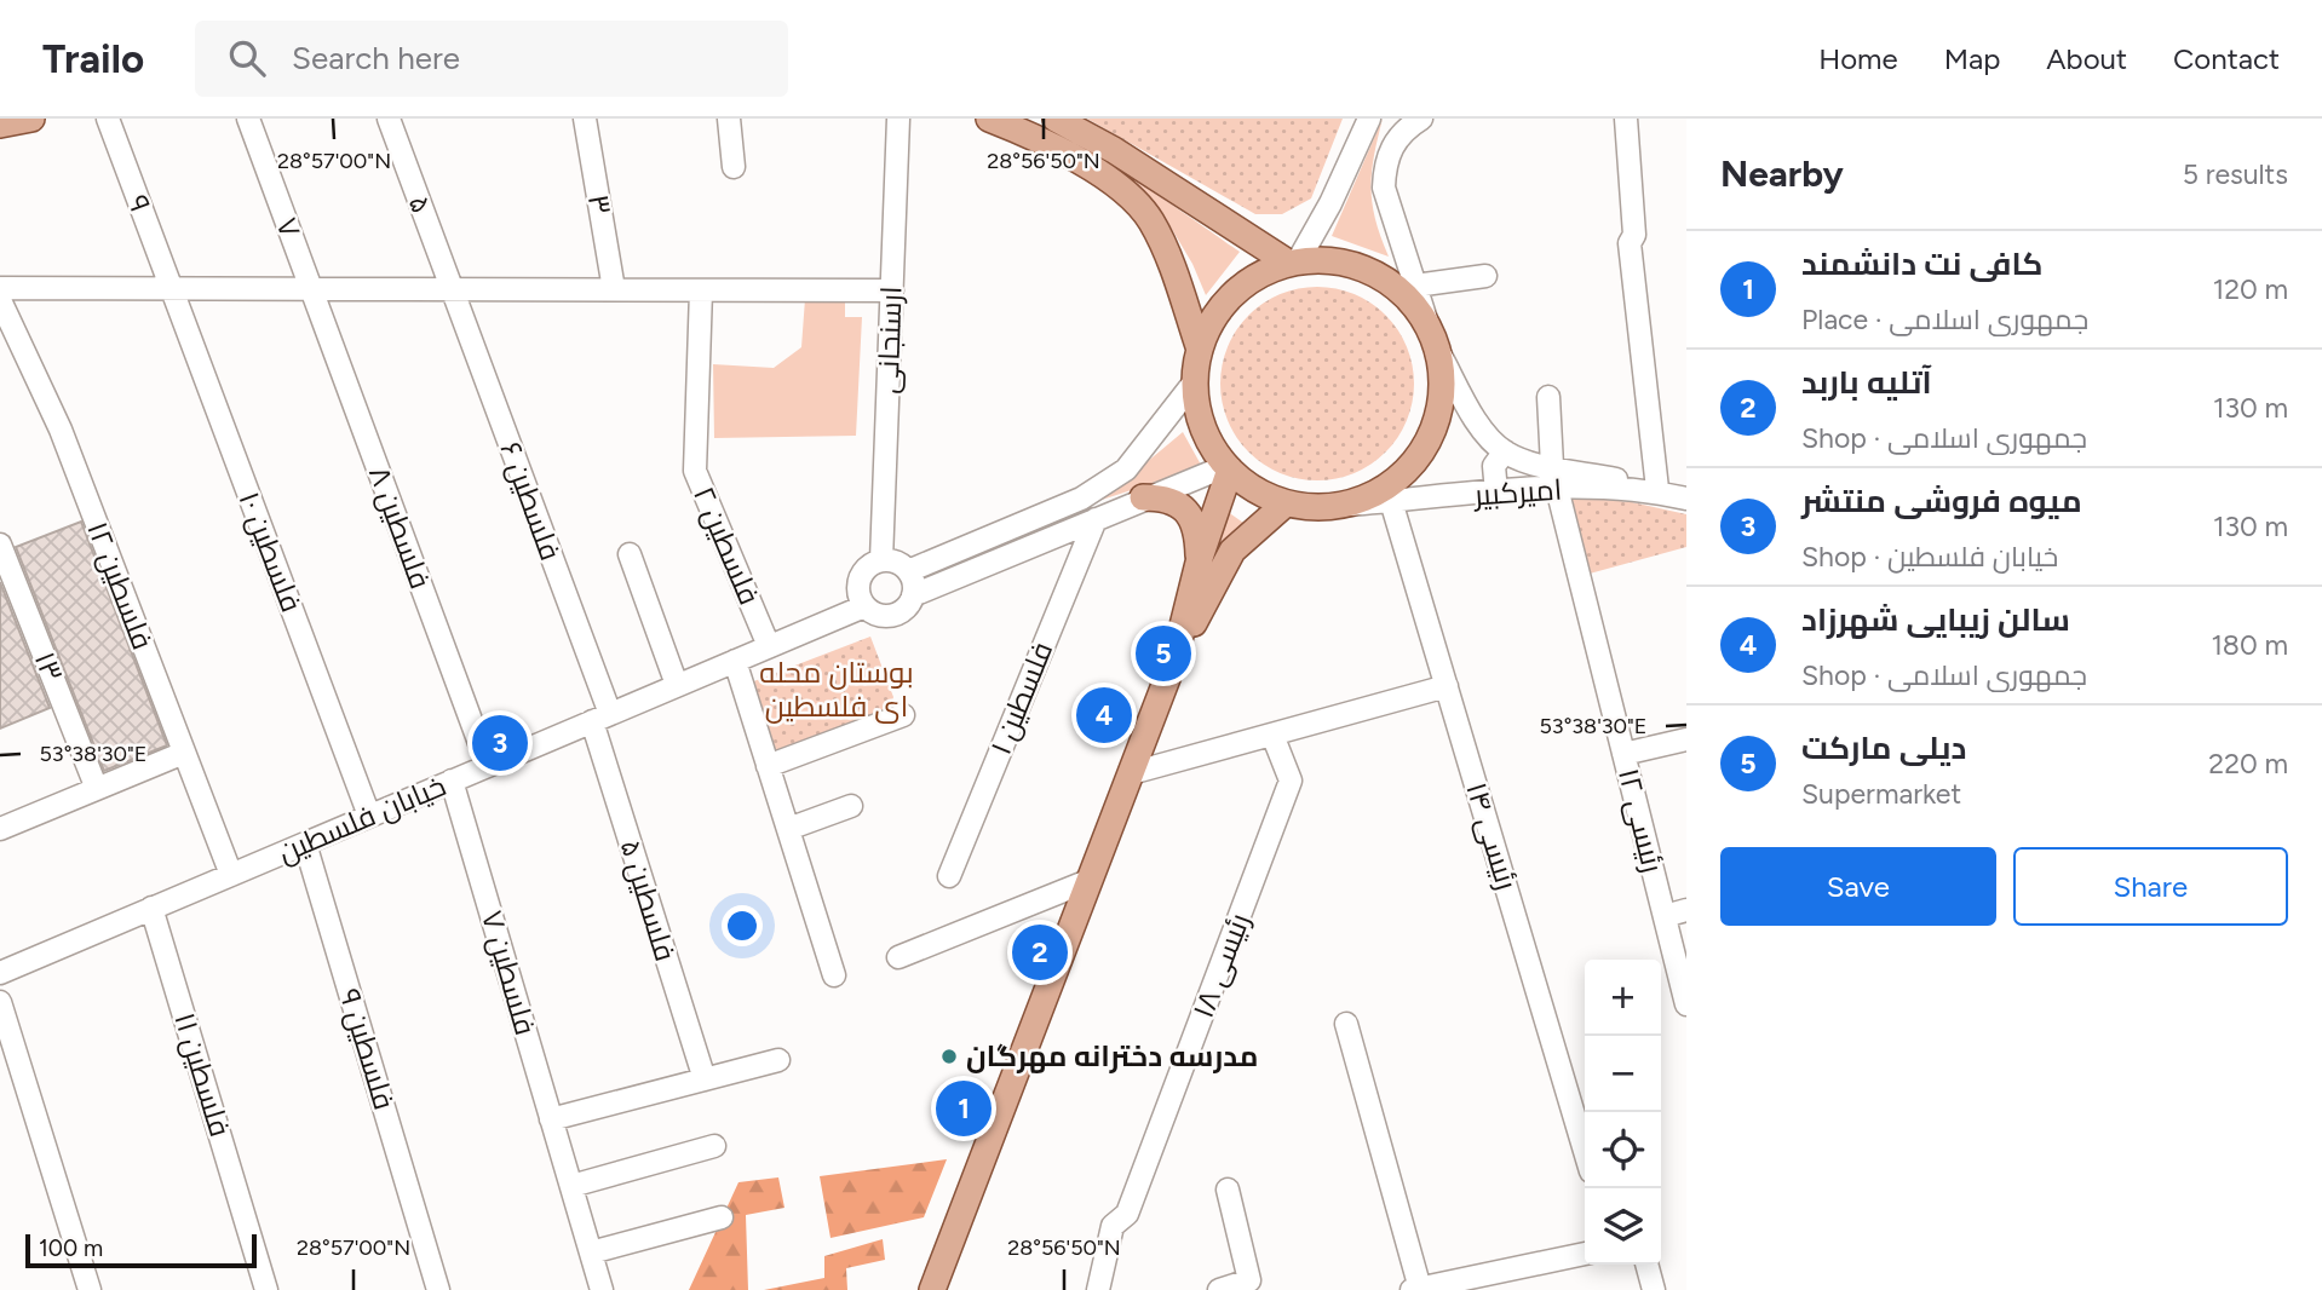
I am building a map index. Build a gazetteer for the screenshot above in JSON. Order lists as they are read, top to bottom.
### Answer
{
  "streets": {
    "street": [
      "۹",
      "۵",
      "۳",
      "۷",
      "ارسنجانی",
      "امیرکبیر",
      "فلسطین ۶",
      "فلسطین ۸",
      "فلسطین ۲",
      "فلسطین ۱۰",
      "فلسطین ۱۲",
      "۱۳",
      "فلسطین ۱",
      "خیابان فلسطین",
      "رئیسی ۱۲",
      "رئیسی ۱۴",
      "فلسطین ۵",
      "رئیسی ۱۸",
      "فلسطین ۷",
      "فلسطین ۹",
      "فلسطین ۱۱"
    ]
  },
  "crossings": [
    ["۹", "فلسطین ۱۰"],
    ["۵", "فلسطین ۶"],
    ["۷", "فلسطین ۸"],
    ["ارسنجانی", "خیابان فلسطین"],
    ["امیرکبیر", "رئیسی ۱۲"],
    ["امیرکبیر", "رئیسی ۱۴"],
    ["فلسطین ۶", "خیابان فلسطین"],
    ["فلسطین ۶", "فلسطین ۵"],
    ["فلسطین ۸", "خیابان فلسطین"],
    ["فلسطین ۲", "خیابان فلسطین"],
    ["فلسطین ۱۰", "خیابان فلسطین"],
    ["فلسطین ۱۲", "خیابان فلسطین"],
    ["خیابان فلسطین", "فلسطین ۵"],
    ["خیابان فلسطین", "فلسطین ۷"],
    ["خیابان فلسطین", "فلسطین ۹"],
    ["خیابان فلسطین", "فلسطین ۱۱"]
  ],
  "parks": ["بوستان محله ای فلسطین"],
  "places": ["مدرسه دخترانه مهرگان"],
  "scale_bar": "100 m",
  "page": {
    "header": "Trailo",
    "search": "Search here",
    "nav": [
      "Home",
      "Map",
      "About",
      "Contact"
    ],
    "heading": ["Nearby", "5 results"],
    "list": [
      {
        "mark": "1",
        "name": "کافی نت دانشمند",
        "note": "Place · جمهوری اسلامی",
        "value": "120 m"
      },
      {
        "mark": "2",
        "name": "آتلیه باربد",
        "note": "Shop · جمهوری اسلامی",
        "value": "130 m"
      },
      {
        "mark": "3",
        "name": "میوه فروشی منتشر",
        "note": "Shop · خیابان فلسطین",
        "value": "130 m"
      },
      {
        "mark": "4",
        "name": "سالن زیبایی شهرزاد",
        "note": "Shop · جمهوری اسلامی",
        "value": "180 m"
      },
      {
        "mark": "5",
        "name": "دیلی مارکت",
        "note": "Supermarket",
        "value": "220 m"
      }
    ],
    "pins": [
      "5",
      "4",
      "3",
      "2",
      "1"
    ],
    "buttons": ["Save", "Share"],
    "map_buttons": ["+", "−"],
    "scale": "100 m"
  },
  "coordinates": ["28°57'00\"N", "28°56'50\"N", "53°38'30\"E"]
}
